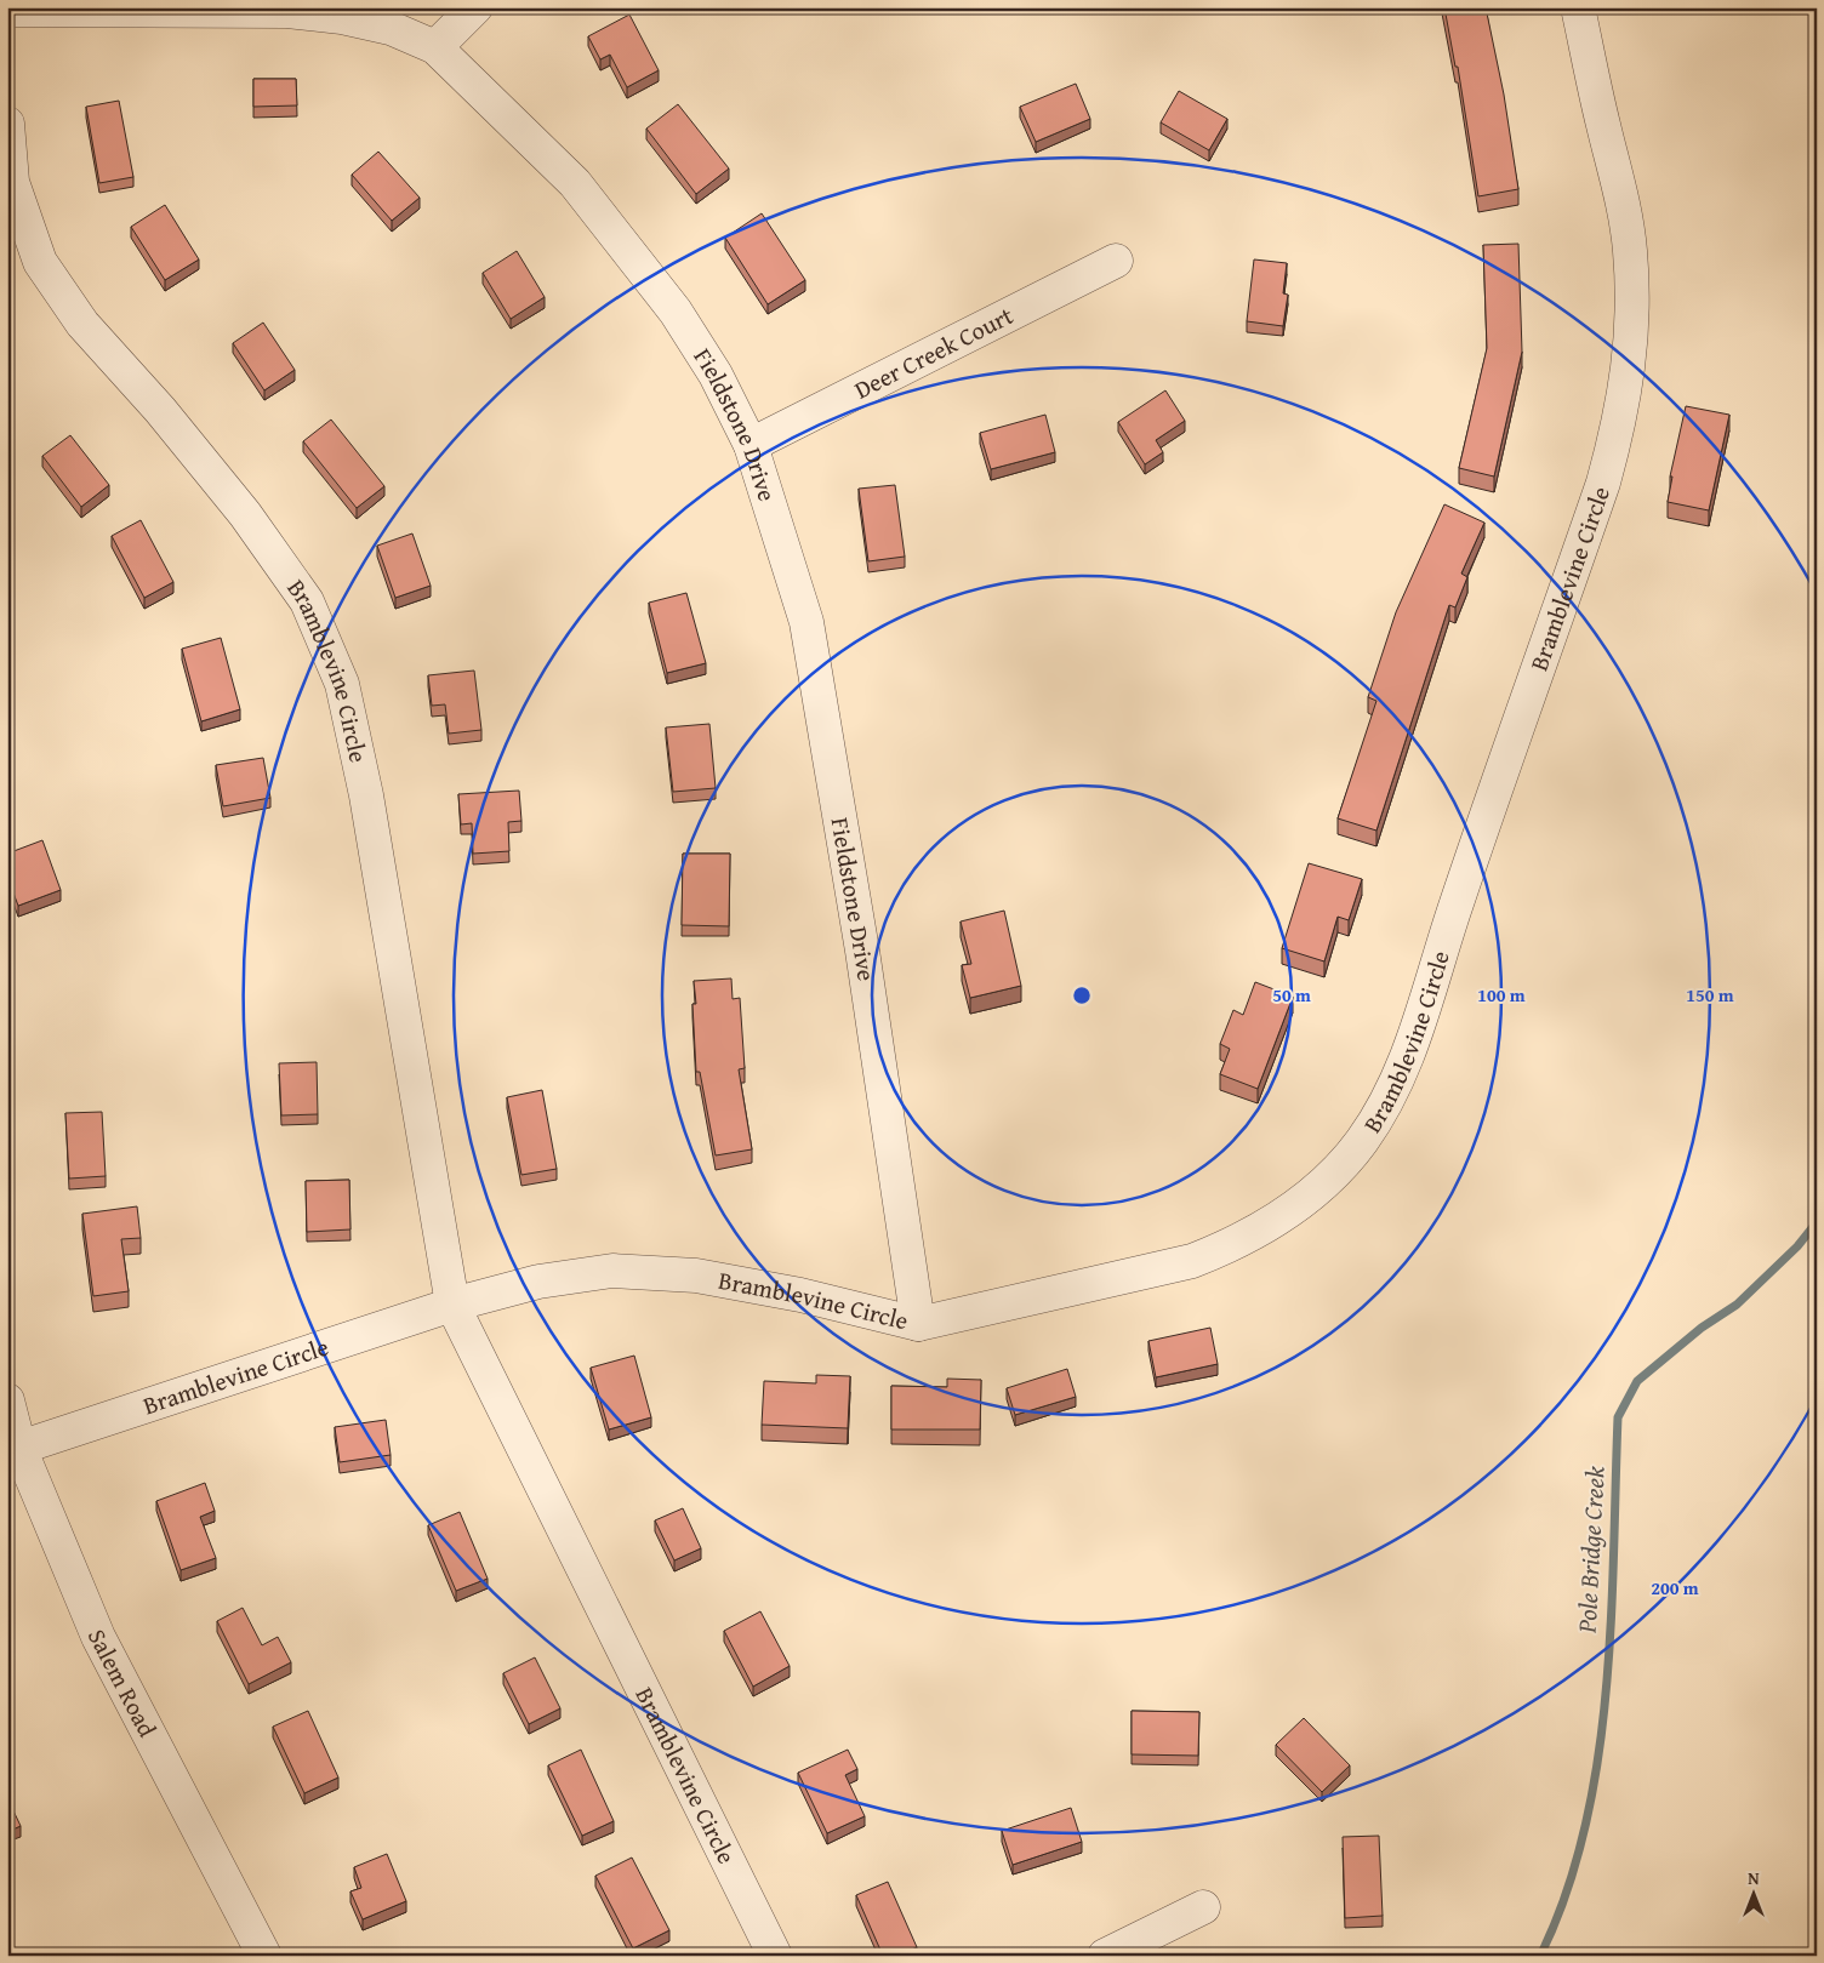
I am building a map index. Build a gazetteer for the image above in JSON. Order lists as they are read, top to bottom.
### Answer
{
  "streets": {
    "street": [
      "Deer Creek Court",
      "Fieldstone Drive",
      "Bramblevine Circle",
      "Salem Road"
    ]
  },
  "crossings": [
    ["Deer Creek Court", "Fieldstone Drive"],
    ["Fieldstone Drive", "Bramblevine Circle"],
    ["Bramblevine Circle", "Salem Road"]
  ],
  "water": ["Pole Bridge Creek"],
  "north": "top",
  "rings": [
    "50 m",
    "100 m",
    "150 m",
    "200 m"
  ]
}
